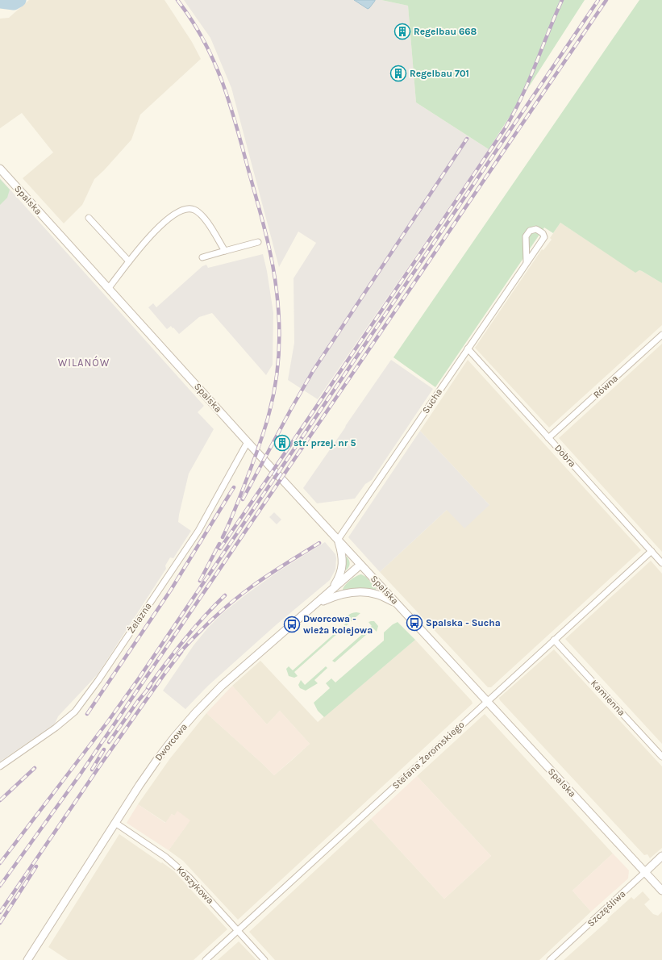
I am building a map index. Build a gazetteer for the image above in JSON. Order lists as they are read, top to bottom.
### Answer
{
  "streets": {
    "street": [
      "Spalska",
      "Równa",
      "Sucha",
      "Dobra",
      "Żelazna",
      "Kamienna",
      "Dworcowa",
      "Stefana Żeromskiego",
      "Koszykowa",
      "Szczęśliwa"
    ]
  },
  "crossings": [
    ["Spalska", "Sucha"],
    ["Spalska", "Żelazna"],
    ["Spalska", "Dworcowa"],
    ["Spalska", "Stefana Żeromskiego"],
    ["Spalska", "Szczęśliwa"],
    ["Równa", "Dobra"],
    ["Sucha", "Dobra"],
    ["Dobra", "Stefana Żeromskiego"],
    ["Kamienna", "Stefana Żeromskiego"],
    ["Dworcowa", "Koszykowa"],
    ["Stefana Żeromskiego", "Koszykowa"]
  ],
  "districts": ["WILANÓW"],
  "places": {
    "building": ["Regelbau 668", "Regelbau 701", "str. przej. nr 5"],
    "bus stop": ["Spalska - Sucha", "Dworcowa - wieża kolejowa"]
  }
}
